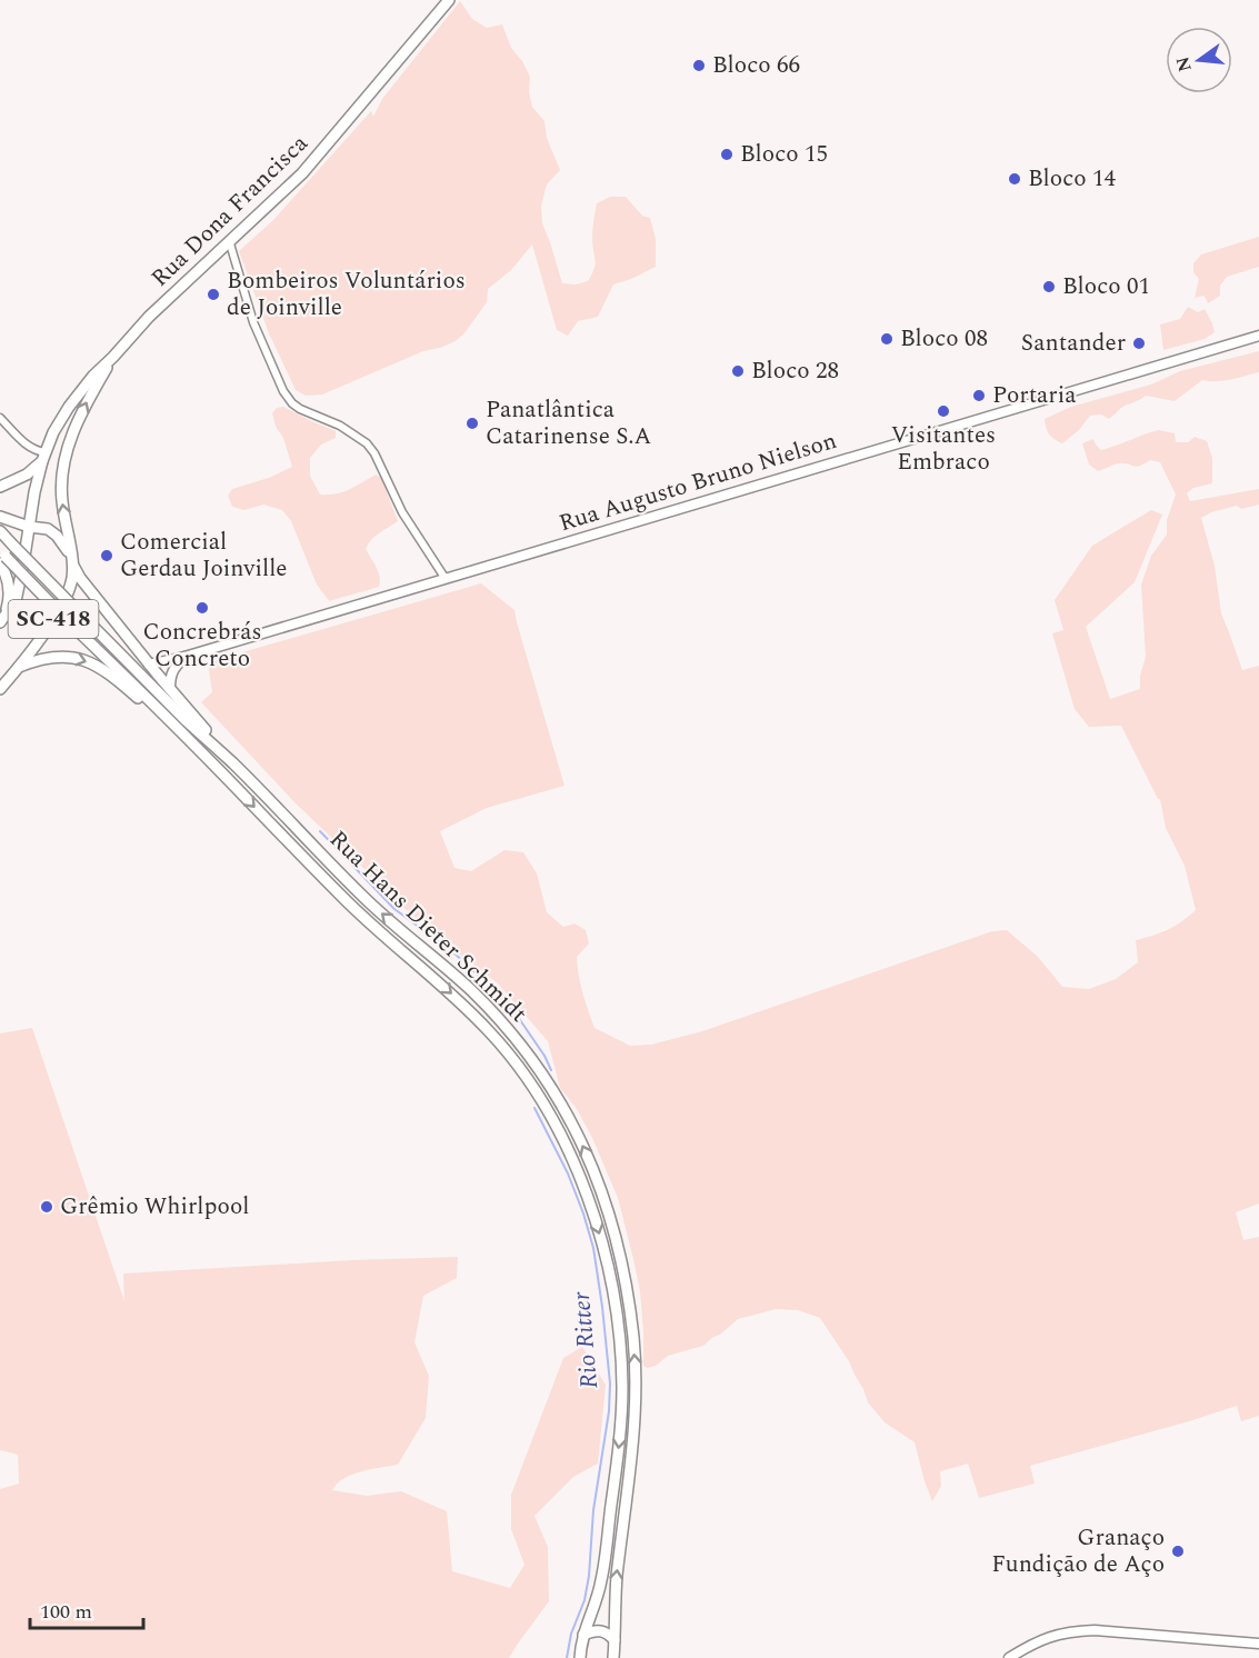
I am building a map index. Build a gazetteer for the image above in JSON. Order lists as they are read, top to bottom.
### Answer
{
  "streets": {
    "main road": [
      "Rua Dona Francisca",
      "Rua Augusto Bruno Nielson",
      "SC-418",
      "Rua Hans Dieter Schmidt"
    ]
  },
  "water": ["Rio Ritter"],
  "places": [
    "Bloco 66",
    "Bloco 15",
    "Bloco 14",
    "Bloco 01",
    "Bombeiros Voluntários de Joinville",
    "Bloco 08",
    "Santander",
    "Bloco 28",
    "Portaria",
    "Visitantes Embraco",
    "Panatlântica Catarinense S.A",
    "Comercial Gerdau Joinville",
    "Concrebrás Concreto",
    "Grêmio Whirlpool",
    "Granaço Fundição de Aço"
  ],
  "scale_bar": "100 m",
  "north": "left"
}
